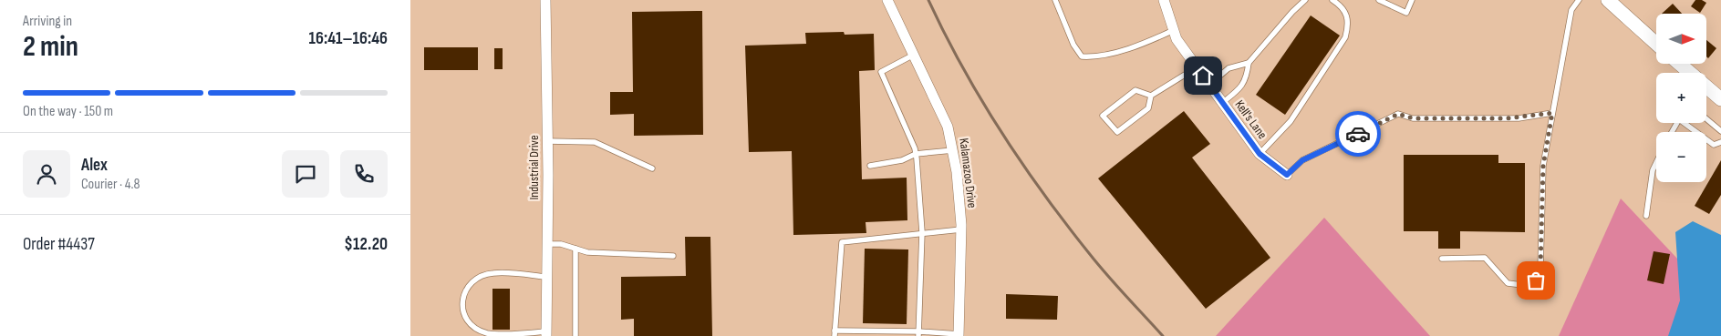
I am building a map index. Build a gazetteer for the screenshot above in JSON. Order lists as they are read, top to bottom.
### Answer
{
  "streets": {
    "street": ["Kell's Lane", "Industrial Drive", "Kalamazoo Drive"]
  },
  "north": "right",
  "page": {
    "heading": ["2 min", "Arriving in", "16:41–16:46"],
    "panel": [
      "Alex",
      "Courier · 4.8",
      "Order #4437",
      "$12.20"
    ],
    "map_buttons": ["+", "−"],
    "bar": "On the way · 150 m"
  }
}
